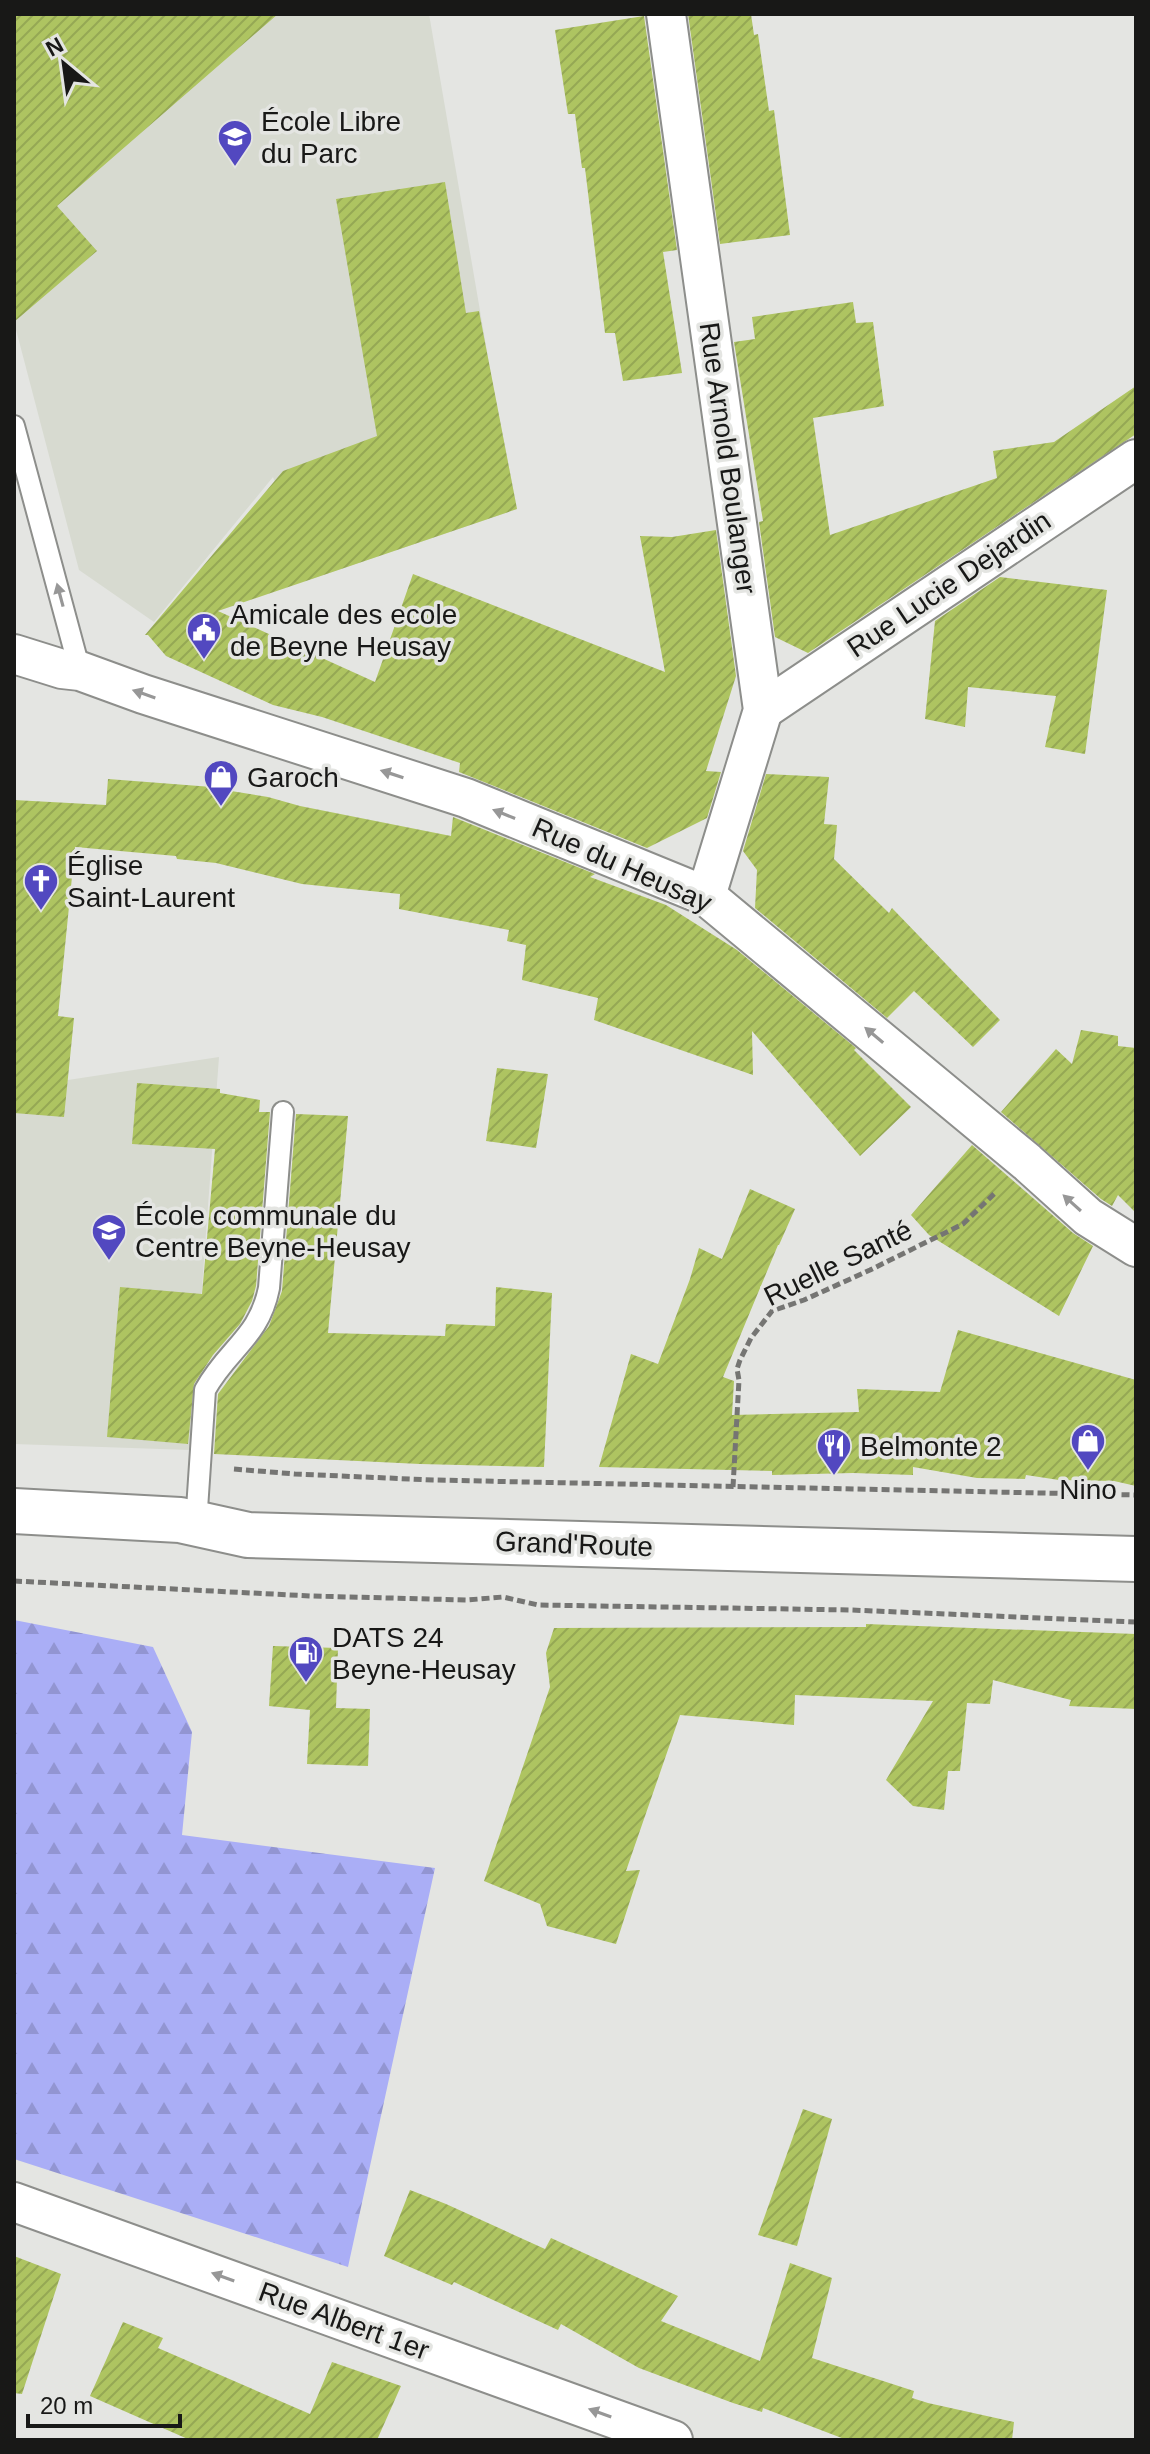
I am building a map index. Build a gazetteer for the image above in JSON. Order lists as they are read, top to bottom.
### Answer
{
  "streets": {
    "main road": ["Grand'Route"],
    "street": [
      "Rue Arnold Boulanger",
      "Rue Lucie Dejardin",
      "Rue du Heusay",
      "Rue Albert 1er"
    ],
    "path": ["Ruelle Santé"]
  },
  "crossings": [
    ["Rue Arnold Boulanger", "Rue Lucie Dejardin"],
    ["Rue Arnold Boulanger", "Rue du Heusay"],
    ["Rue du Heusay", "Ruelle Santé"]
  ],
  "one_way": ["Rue du Heusay", "Rue Albert 1er"],
  "places": {
    "school or university": ["École Libre du Parc", "École communale du Centre Beyne-Heusay"],
    "public building": ["Amicale des ecole de Beyne Heusay"],
    "shop": ["Garoch", "Nino"],
    "church": ["Église Saint-Laurent"],
    "restaurant": ["Belmonte 2"],
    "fuel station": ["DATS 24 Beyne-Heusay"]
  },
  "scale_bar": "20 m",
  "north": "top left"
}
